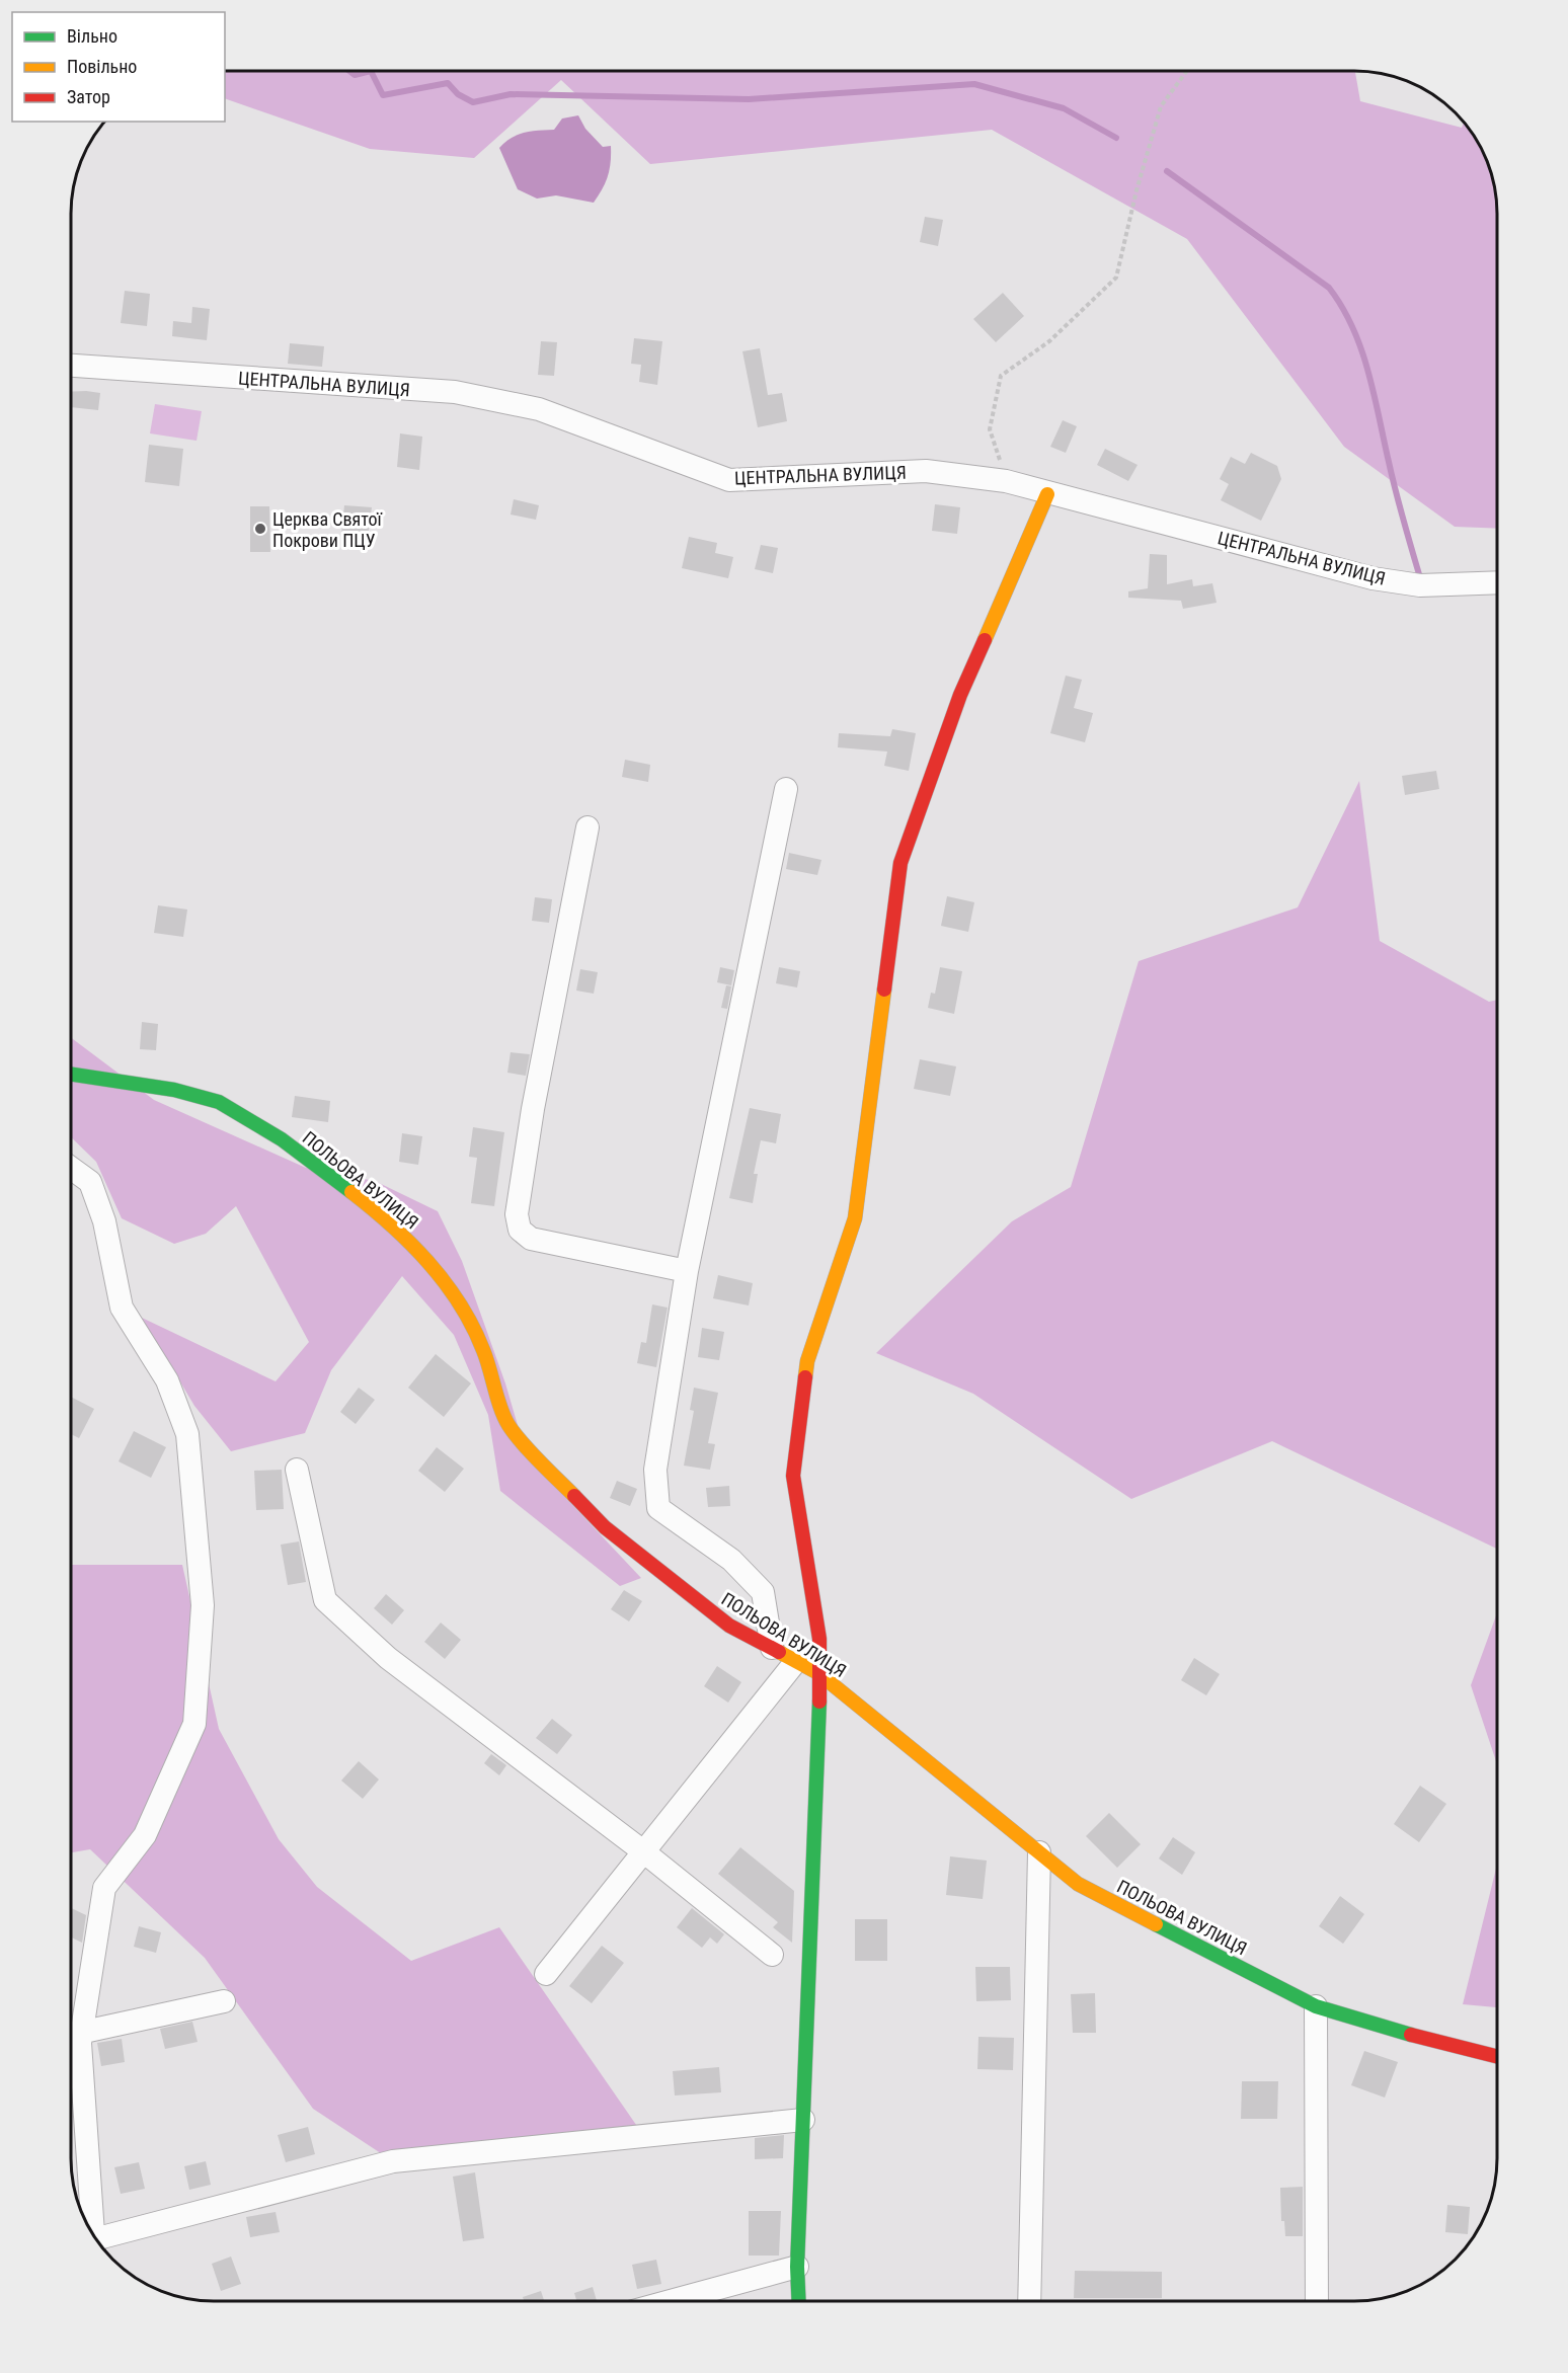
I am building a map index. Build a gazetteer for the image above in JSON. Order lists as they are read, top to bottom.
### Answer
{
  "streets": {
    "street": ["ЦЕНТРАЛЬНА ВУЛИЦЯ", "ПОЛЬОВА ВУЛИЦЯ"]
  },
  "places": ["Церква Святої Покрови ПЦУ"],
  "legend": ["Вільно", "Повільно", "Затор"]
}
